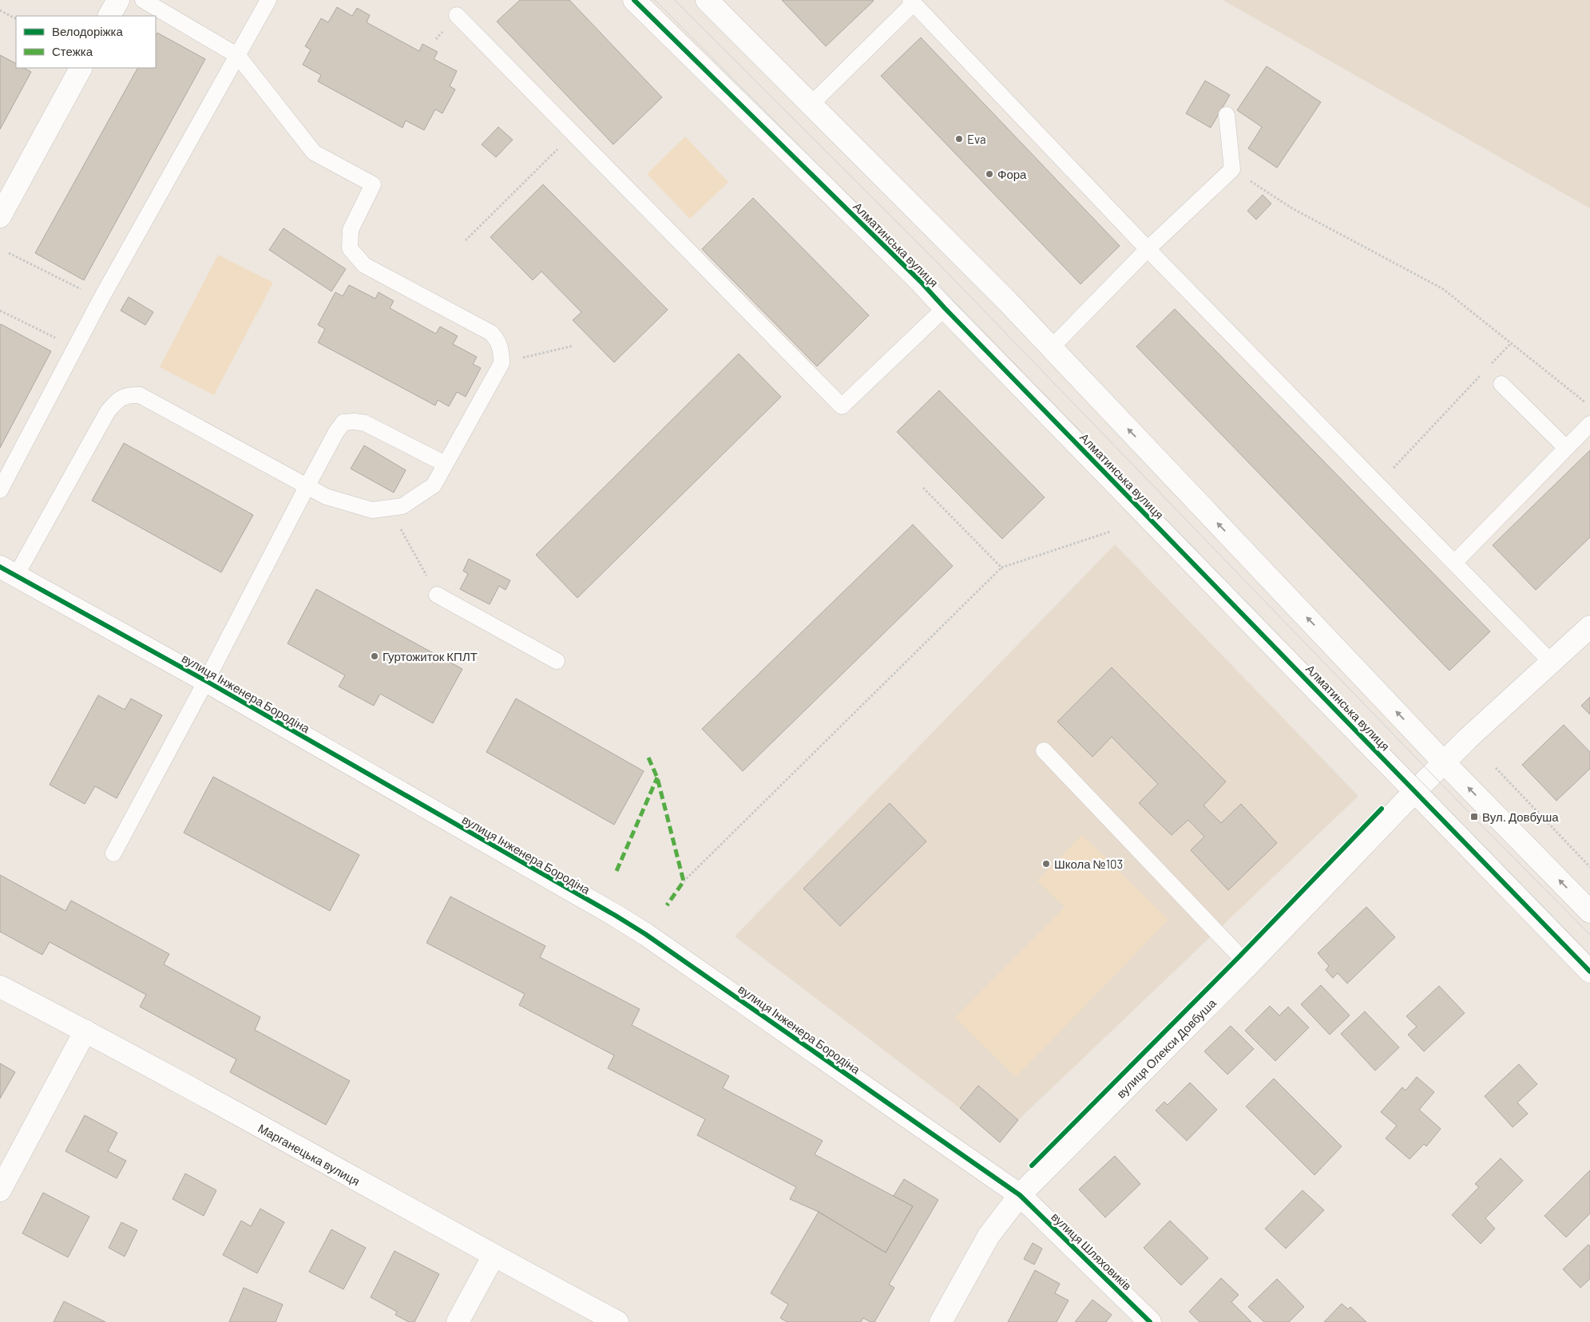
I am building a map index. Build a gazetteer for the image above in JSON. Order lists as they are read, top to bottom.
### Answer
{
  "streets": {
    "street": [
      "Алматинська вулиця",
      "вулиця Інженера Бородіна",
      "вулиця Олекси Довбуша",
      "Марганецька вулиця",
      "вулиця Шляховиків"
    ]
  },
  "crossings": [
    ["Алматинська вулиця", "вулиця Олекси Довбуша"],
    ["вулиця Інженера Бородіна", "вулиця Олекси Довбуша"],
    ["вулиця Інженера Бородіна", "вулиця Шляховиків"],
    ["вулиця Олекси Довбуша", "вулиця Шляховиків"]
  ],
  "places": {
    "other": [
      "Eva",
      "Фора",
      "Гуртожиток КПЛТ",
      "Школа №103"
    ],
    "transit": ["Вул. Довбуша"]
  },
  "legend": ["Велодоріжка", "Стежка"]
}
